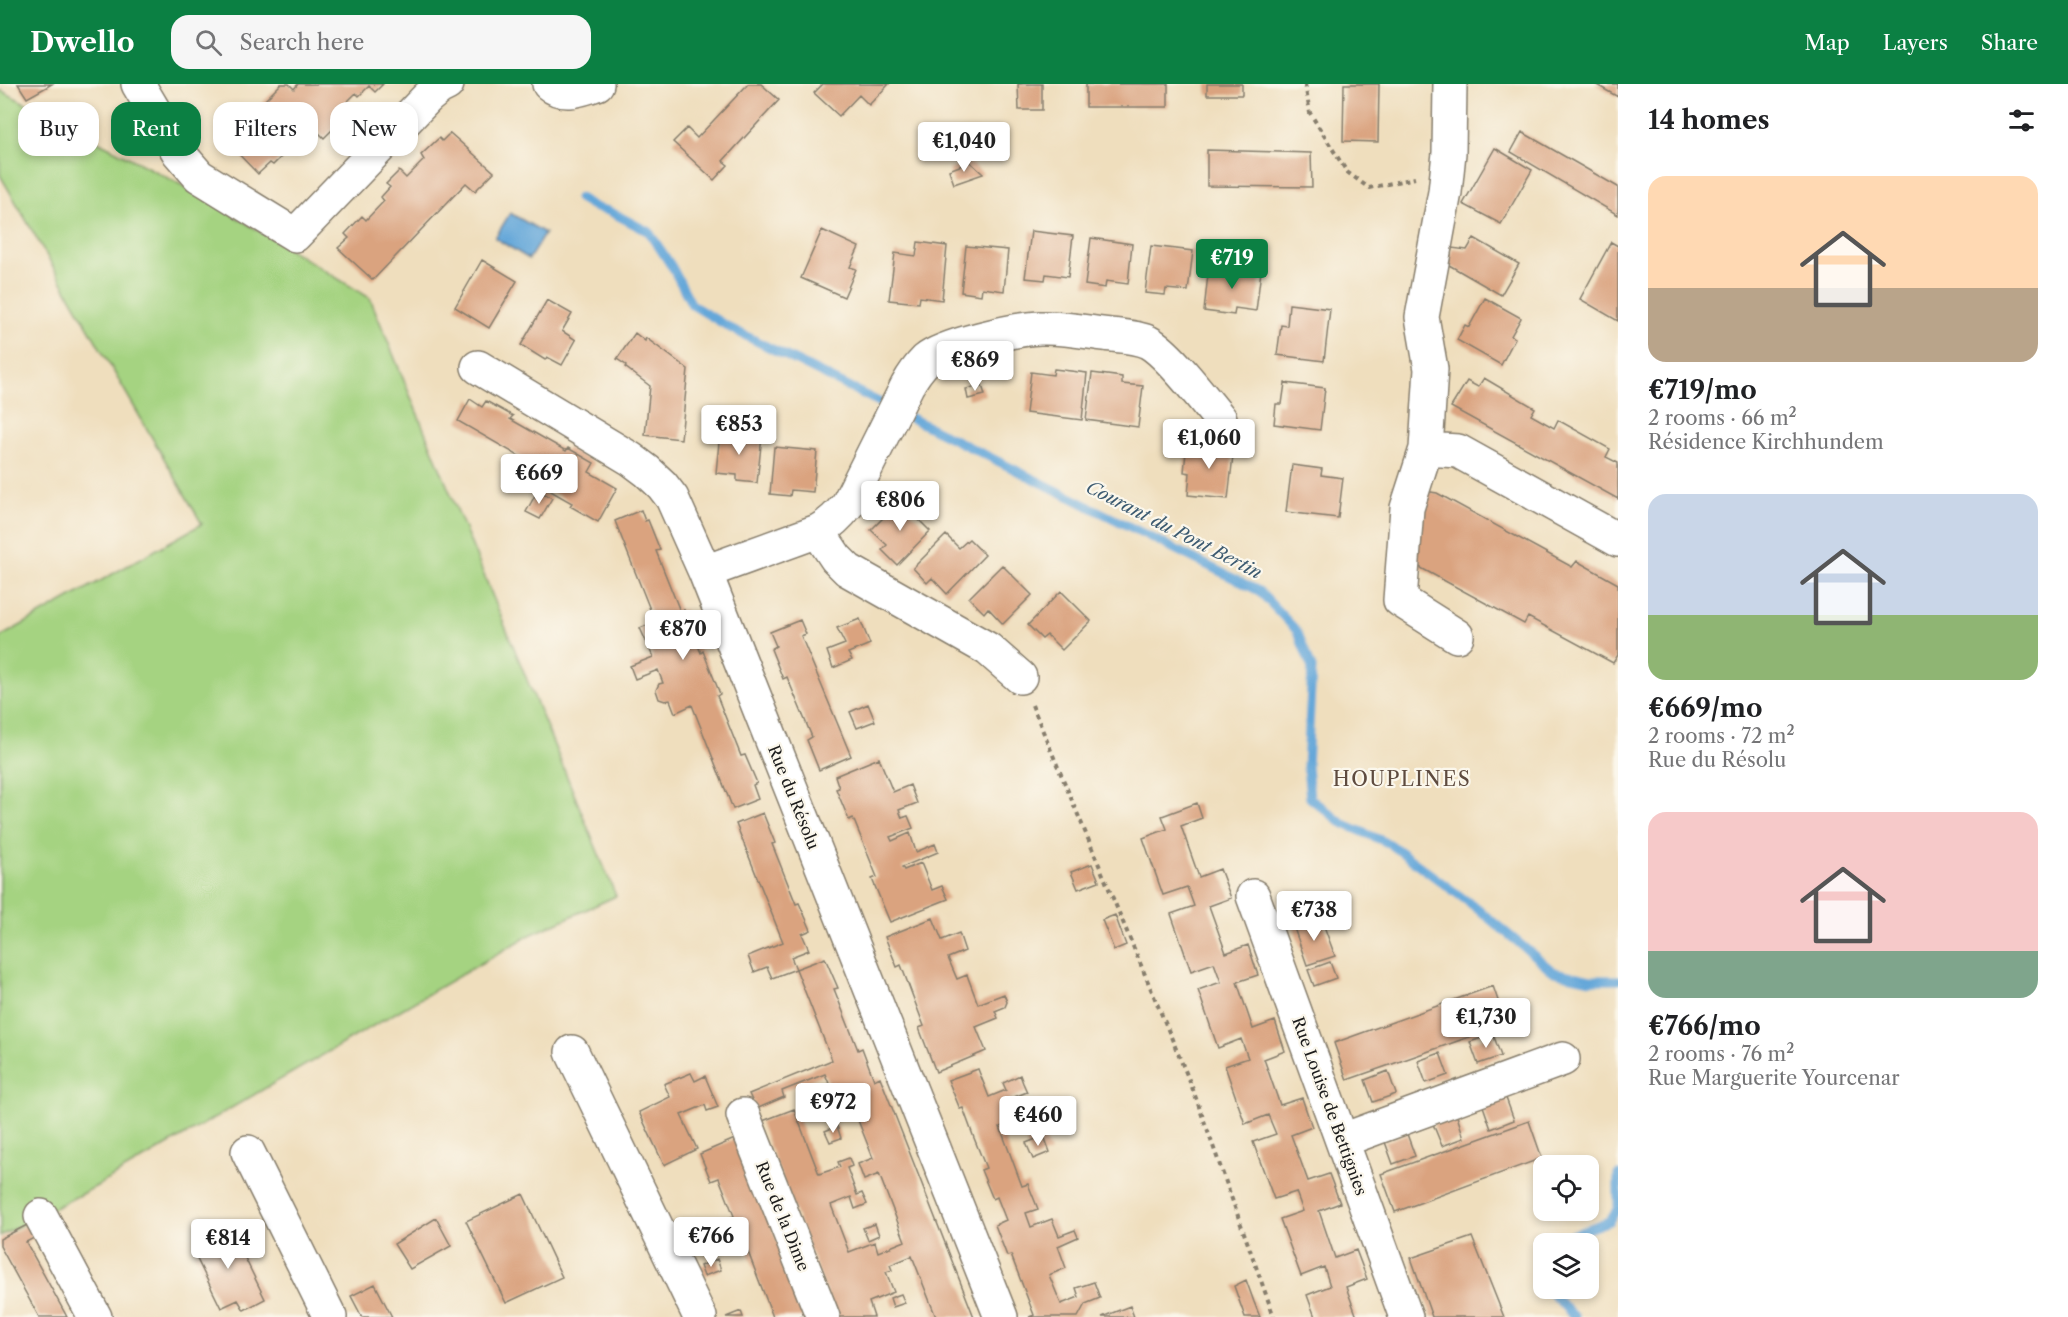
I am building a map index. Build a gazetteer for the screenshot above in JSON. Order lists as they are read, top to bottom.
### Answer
{
  "streets": {
    "street": ["Rue du Résolu", "Rue Louise de Bettignies", "Rue de la Dime"]
  },
  "districts": ["HOUPLINES"],
  "water": ["Courant du Pont Bertin"],
  "page": {
    "header": "Dwello",
    "search": "Search here",
    "nav": ["Map", "Layers", "Share"],
    "heading": "14 homes",
    "chip": [
      "Buy",
      "Rent",
      "Filters",
      "New"
    ],
    "price": [
      "€1,040",
      "€719",
      "€869",
      "€853",
      "€1,060",
      "€669",
      "€806",
      "€870",
      "€738",
      "€1,730",
      "€972",
      "€460",
      "€766",
      "€814"
    ],
    "list": [
      {
        "name": "€719/mo",
        "note": "2 rooms · 66 m² · Résidence Kirchhundem"
      },
      {
        "name": "€669/mo",
        "note": "2 rooms · 72 m² · Rue du Résolu"
      },
      {
        "name": "€766/mo",
        "note": "2 rooms · 76 m² · Rue Marguerite Yourcenar"
      }
    ]
  }
}
